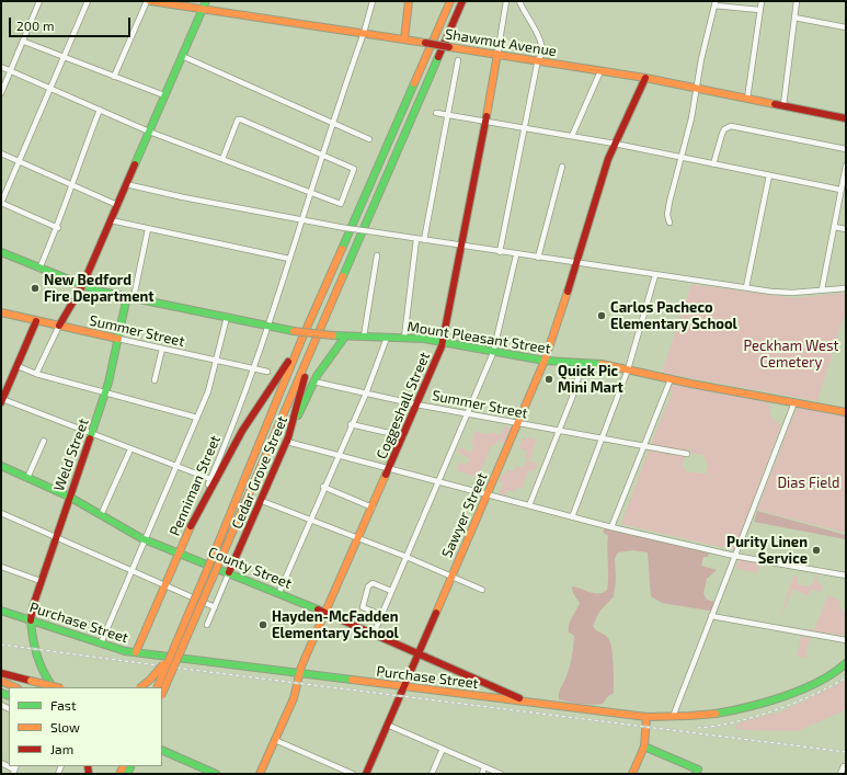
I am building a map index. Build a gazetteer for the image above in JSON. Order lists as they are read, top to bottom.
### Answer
{
  "streets": {
    "main road": [
      "Shawmut Avenue",
      "Summer Street",
      "Mount Pleasant Street",
      "Coggeshall Street",
      "Weld Street",
      "Cedar Grove Street",
      "Penniman Street",
      "Sawyer Street",
      "County Street",
      "Purchase Street"
    ]
  },
  "crossings": [
    ["Shawmut Avenue", "Coggeshall Street"],
    ["Shawmut Avenue", "Penniman Street"],
    ["Shawmut Avenue", "Sawyer Street"],
    ["Summer Street", "Coggeshall Street"],
    ["Summer Street", "Weld Street"],
    ["Summer Street", "Cedar Grove Street"],
    ["Summer Street", "Penniman Street"],
    ["Summer Street", "Sawyer Street"],
    ["Mount Pleasant Street", "Coggeshall Street"],
    ["Mount Pleasant Street", "Weld Street"],
    ["Mount Pleasant Street", "Cedar Grove Street"],
    ["Mount Pleasant Street", "Penniman Street"],
    ["Mount Pleasant Street", "Sawyer Street"],
    ["Coggeshall Street", "County Street"],
    ["Coggeshall Street", "Purchase Street"],
    ["Weld Street", "County Street"],
    ["Weld Street", "Purchase Street"],
    ["Cedar Grove Street", "County Street"],
    ["Penniman Street", "County Street"],
    ["Penniman Street", "Purchase Street"],
    ["Sawyer Street", "County Street"],
    ["Sawyer Street", "Purchase Street"],
    ["County Street", "Purchase Street"]
  ],
  "parks": ["Peckham West Cemetery", "Dias Field"],
  "places": [
    "New Bedford Fire Department",
    "Carlos Pacheco Elementary School",
    "Quick Pic Mini Mart",
    "Purity Linen Service",
    "Hayden-McFadden Elementary School"
  ],
  "legend": ["Fast", "Slow", "Jam"],
  "scale_bar": "200 m"
}
